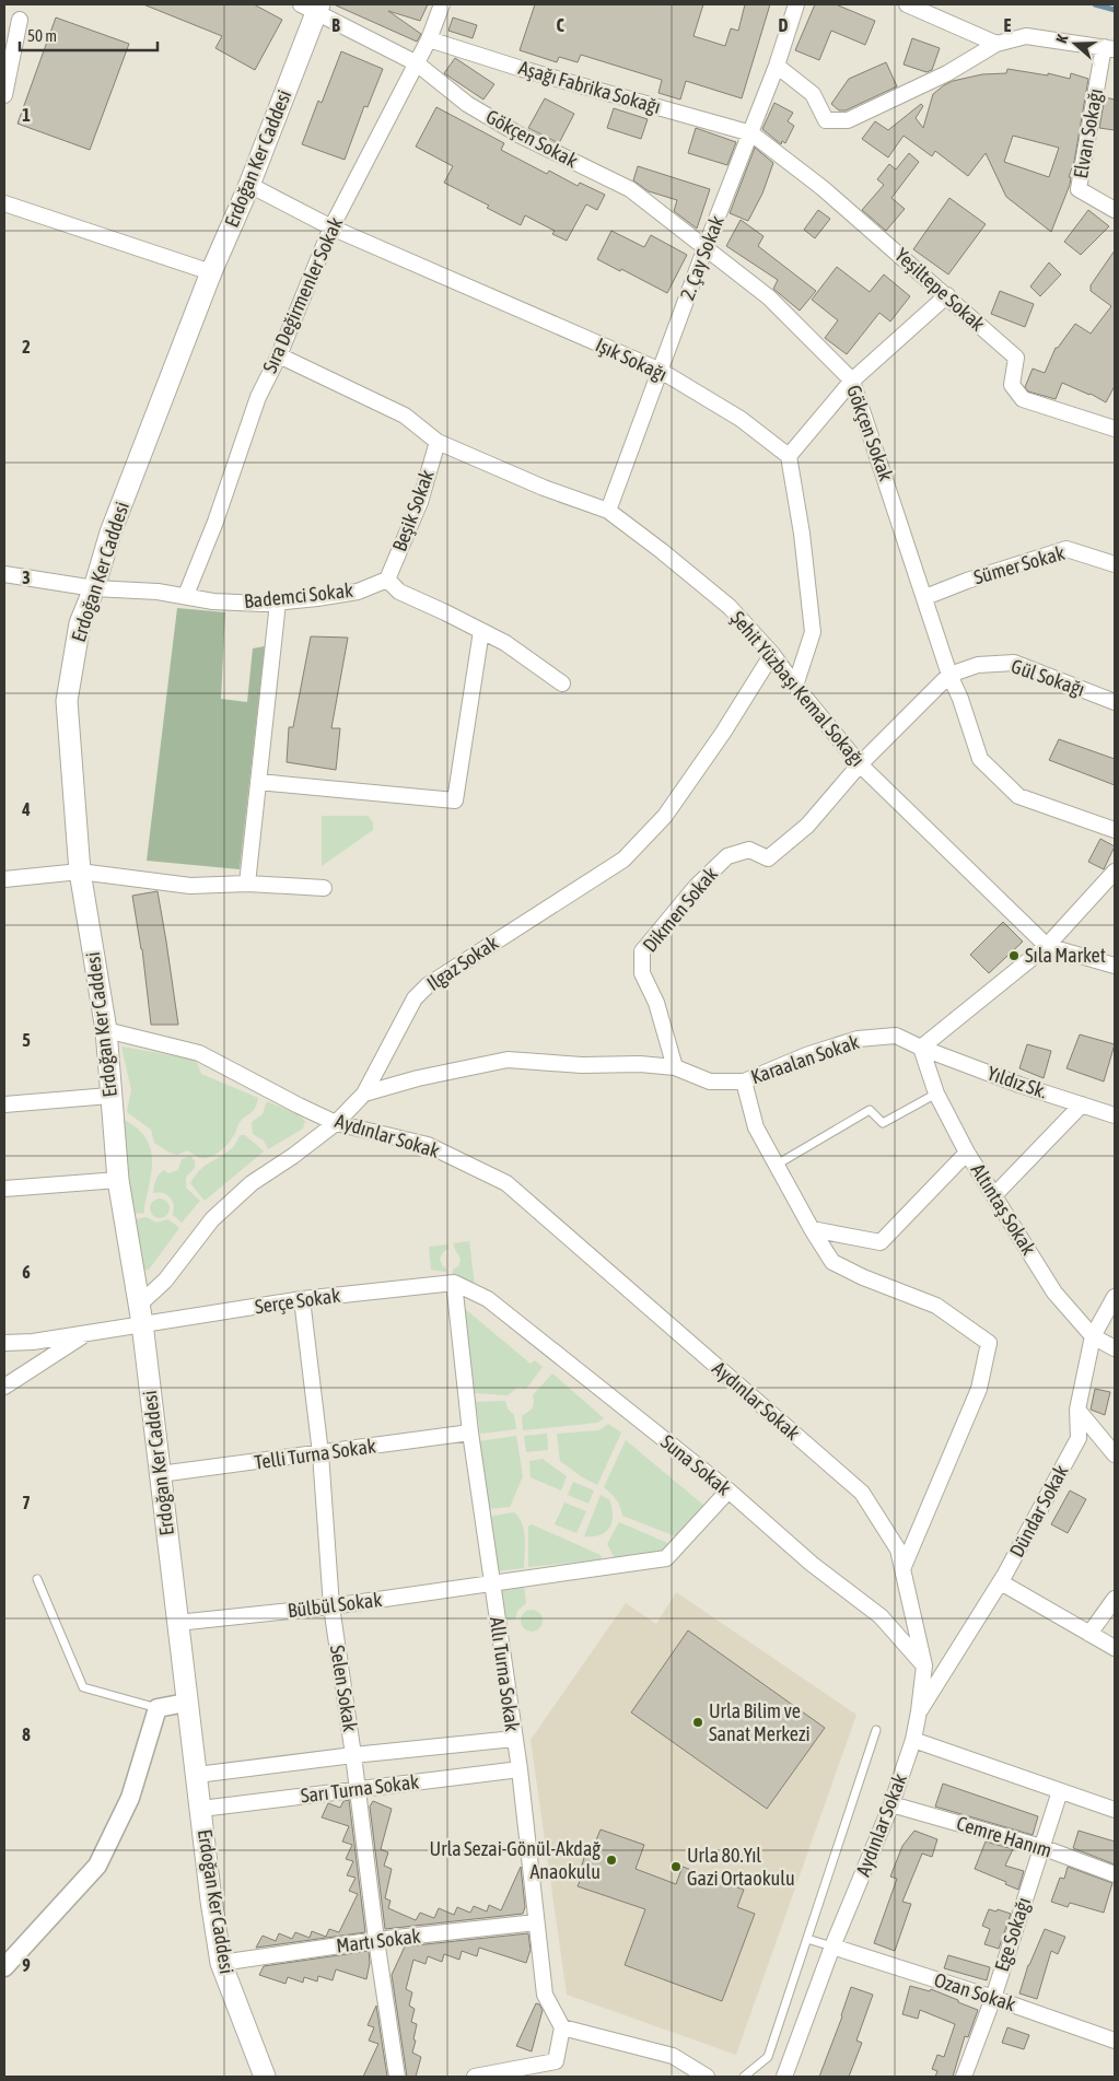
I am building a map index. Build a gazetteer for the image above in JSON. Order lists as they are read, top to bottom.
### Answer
{
  "streets": {
    "main road": ["Erdoğan Ker Caddesi"],
    "street": [
      "Aşağı Fabrika Sokağı",
      "Elvan Sokağı",
      "Gökçen Sokak",
      "2. Çay Sokak",
      "Yeşiltepe Sokak",
      "Sıra Değirmenler Sokak",
      "Işık Sokağı",
      "Beşik Sokak",
      "Sümer Sokak",
      "Bademci Sokak",
      "Gül Sokağı",
      "Şehit Yüzbaşı Kemal Sokağı",
      "Dikmen Sokak",
      "Ilgaz Sokak",
      "Karaalan Sokak",
      "Yıldız Sk.",
      "Aydınlar Sokak",
      "Altıntaş Sokak",
      "Serçe Sokak",
      "Telli Turna Sokak",
      "Suna Sokak",
      "Dündar Sokak",
      "Bülbül Sokak",
      "Allı Turna Sokak",
      "Selen Sokak",
      "Sarı Turna Sokak",
      "Cemre Hanım",
      "Ege Sokağı",
      "Martı Sokak",
      "Ozan Sokak"
    ]
  },
  "crossings": [
    ["Aşağı Fabrika Sokağı", "2. Çay Sokak"],
    ["Aşağı Fabrika Sokağı", "Yeşiltepe Sokak"],
    ["Aşağı Fabrika Sokağı", "Sıra Değirmenler Sokak"],
    ["Gökçen Sokak", "Erdoğan Ker Caddesi"],
    ["Gökçen Sokak", "2. Çay Sokak"],
    ["Gökçen Sokak", "Sıra Değirmenler Sokak"],
    ["Gökçen Sokak", "Sümer Sokak"],
    ["Gökçen Sokak", "Gül Sokağı"],
    ["Gökçen Sokak", "Dikmen Sokak"],
    ["Erdoğan Ker Caddesi", "Işık Sokağı"],
    ["Erdoğan Ker Caddesi", "Bademci Sokak"],
    ["Erdoğan Ker Caddesi", "Ilgaz Sokak"],
    ["Erdoğan Ker Caddesi", "Aydınlar Sokak"],
    ["Erdoğan Ker Caddesi", "Serçe Sokak"],
    ["Erdoğan Ker Caddesi", "Telli Turna Sokak"],
    ["Erdoğan Ker Caddesi", "Bülbül Sokak"],
    ["Erdoğan Ker Caddesi", "Sarı Turna Sokak"],
    ["Erdoğan Ker Caddesi", "Martı Sokak"],
    ["2. Çay Sokak", "Yeşiltepe Sokak"],
    ["2. Çay Sokak", "Işık Sokağı"],
    ["2. Çay Sokak", "Şehit Yüzbaşı Kemal Sokağı"],
    ["Sıra Değirmenler Sokak", "Işık Sokağı"],
    ["Sıra Değirmenler Sokak", "Bademci Sokak"],
    ["Sıra Değirmenler Sokak", "Şehit Yüzbaşı Kemal Sokağı"],
    ["Beşik Sokak", "Bademci Sokak"],
    ["Beşik Sokak", "Şehit Yüzbaşı Kemal Sokağı"],
    ["Gül Sokağı", "Dikmen Sokak"],
    ["Şehit Yüzbaşı Kemal Sokağı", "Dikmen Sokak"],
    ["Şehit Yüzbaşı Kemal Sokağı", "Ilgaz Sokak"],
    ["Dikmen Sokak", "Karaalan Sokak"],
    ["Ilgaz Sokak", "Karaalan Sokak"],
    ["Ilgaz Sokak", "Aydınlar Sokak"],
    ["Ilgaz Sokak", "Serçe Sokak"],
    ["Karaalan Sokak", "Yıldız Sk."],
    ["Karaalan Sokak", "Altıntaş Sokak"],
    ["Yıldız Sk.", "Altıntaş Sokak"],
    ["Aydınlar Sokak", "Suna Sokak"],
    ["Aydınlar Sokak", "Dündar Sokak"],
    ["Aydınlar Sokak", "Cemre Hanım"],
    ["Aydınlar Sokak", "Ozan Sokak"],
    ["Altıntaş Sokak", "Dündar Sokak"],
    ["Serçe Sokak", "Suna Sokak"],
    ["Serçe Sokak", "Allı Turna Sokak"],
    ["Serçe Sokak", "Selen Sokak"],
    ["Telli Turna Sokak", "Allı Turna Sokak"],
    ["Telli Turna Sokak", "Selen Sokak"],
    ["Suna Sokak", "Bülbül Sokak"],
    ["Suna Sokak", "Allı Turna Sokak"],
    ["Bülbül Sokak", "Allı Turna Sokak"],
    ["Bülbül Sokak", "Selen Sokak"],
    ["Allı Turna Sokak", "Sarı Turna Sokak"],
    ["Allı Turna Sokak", "Martı Sokak"],
    ["Selen Sokak", "Sarı Turna Sokak"],
    ["Selen Sokak", "Martı Sokak"],
    ["Cemre Hanım", "Ege Sokağı"],
    ["Ege Sokağı", "Ozan Sokak"]
  ],
  "places": [
    "Sıla Market",
    "Urla Bilim ve Sanat Merkezi",
    "Urla Sezai-Gönül-Akdağ Anaokulu",
    "Urla 80.Yıl Gazi Ortaokulu"
  ],
  "scale_bar": "50 m",
  "north": "left",
  "grid": {
    "columns": [
      "B",
      "C",
      "D",
      "E"
    ],
    "rows": [
      "1",
      "2",
      "3",
      "4",
      "5",
      "6",
      "7",
      "8",
      "9"
    ]
  }
}
